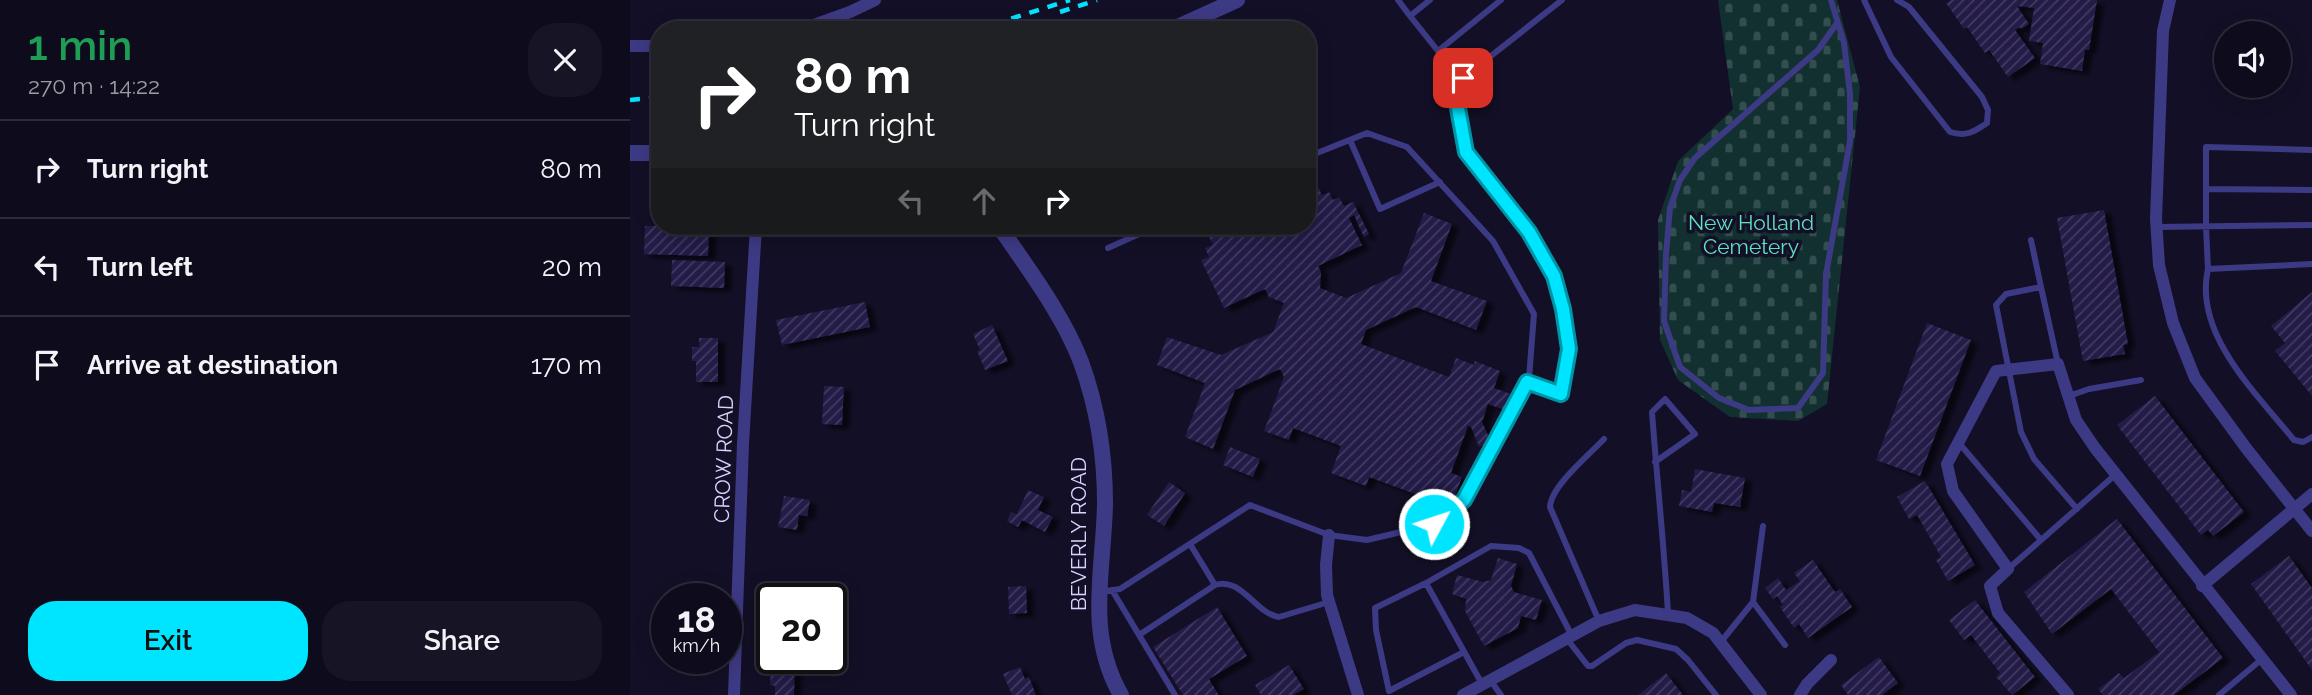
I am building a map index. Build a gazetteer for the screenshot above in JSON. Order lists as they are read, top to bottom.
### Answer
{
  "streets": {
    "street": ["CROW ROAD", "BEVERLY ROAD"]
  },
  "parks": ["New Holland Cemetery"],
  "page": {
    "heading": ["1 min", "270 m · 14:22"],
    "turn": ["80 m", "Turn right"],
    "list": [
      {
        "name": "Turn right",
        "value": "80 m"
      },
      {
        "name": "Turn left",
        "value": "20 m"
      },
      {
        "name": "Arrive at destination",
        "value": "170 m"
      }
    ],
    "speed": "18 km/h",
    "limit": "20",
    "buttons": ["Exit", "Share"]
  }
}
